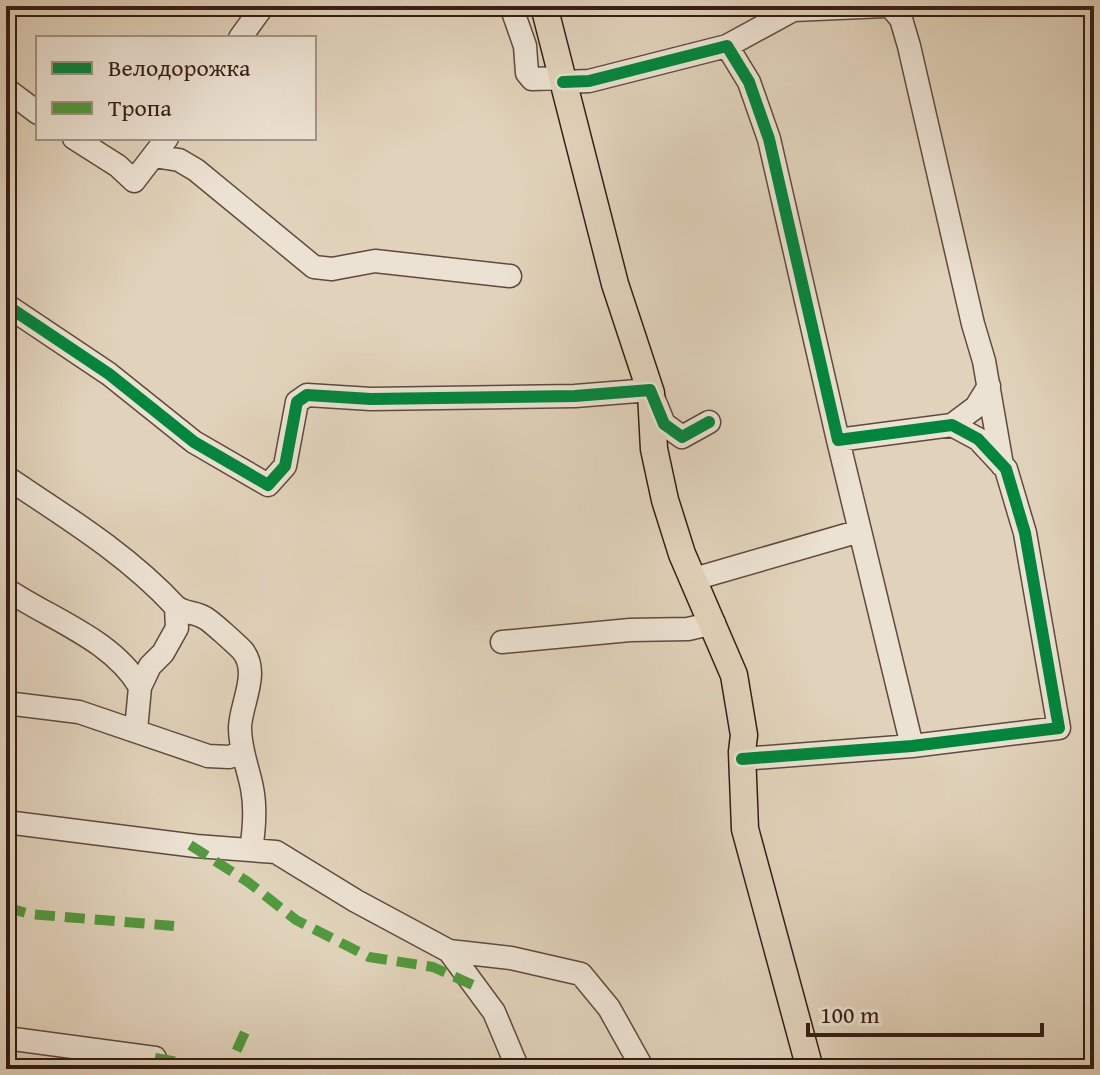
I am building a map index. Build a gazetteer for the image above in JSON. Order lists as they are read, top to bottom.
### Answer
{
  "legend": ["Велодорожка", "Тропа"],
  "scale_bar": "100 m"
}
